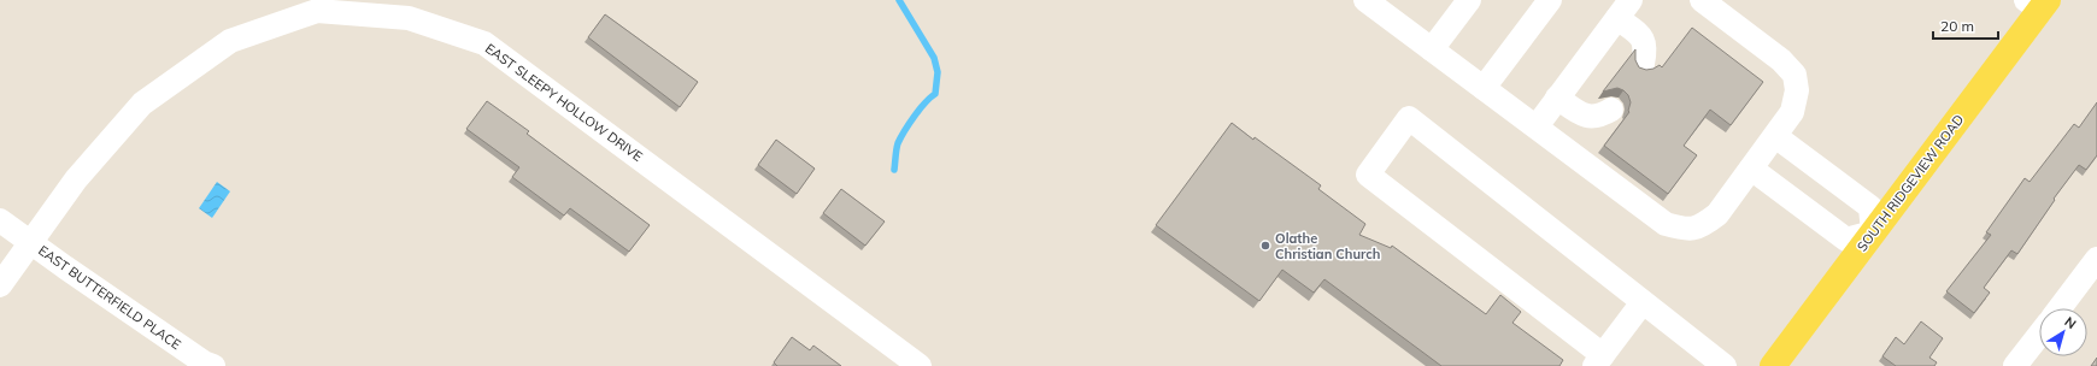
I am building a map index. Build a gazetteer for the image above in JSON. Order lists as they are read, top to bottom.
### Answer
{
  "streets": {
    "main road": ["SOUTH RIDGEVIEW ROAD"],
    "street": ["EAST SLEEPY HOLLOW DRIVE", "EAST BUTTERFIELD PLACE"]
  },
  "crossings": [
    ["EAST SLEEPY HOLLOW DRIVE", "EAST BUTTERFIELD PLACE"]
  ],
  "places": ["Olathe Christian Church"],
  "scale_bar": "20 m",
  "north": "top right"
}
